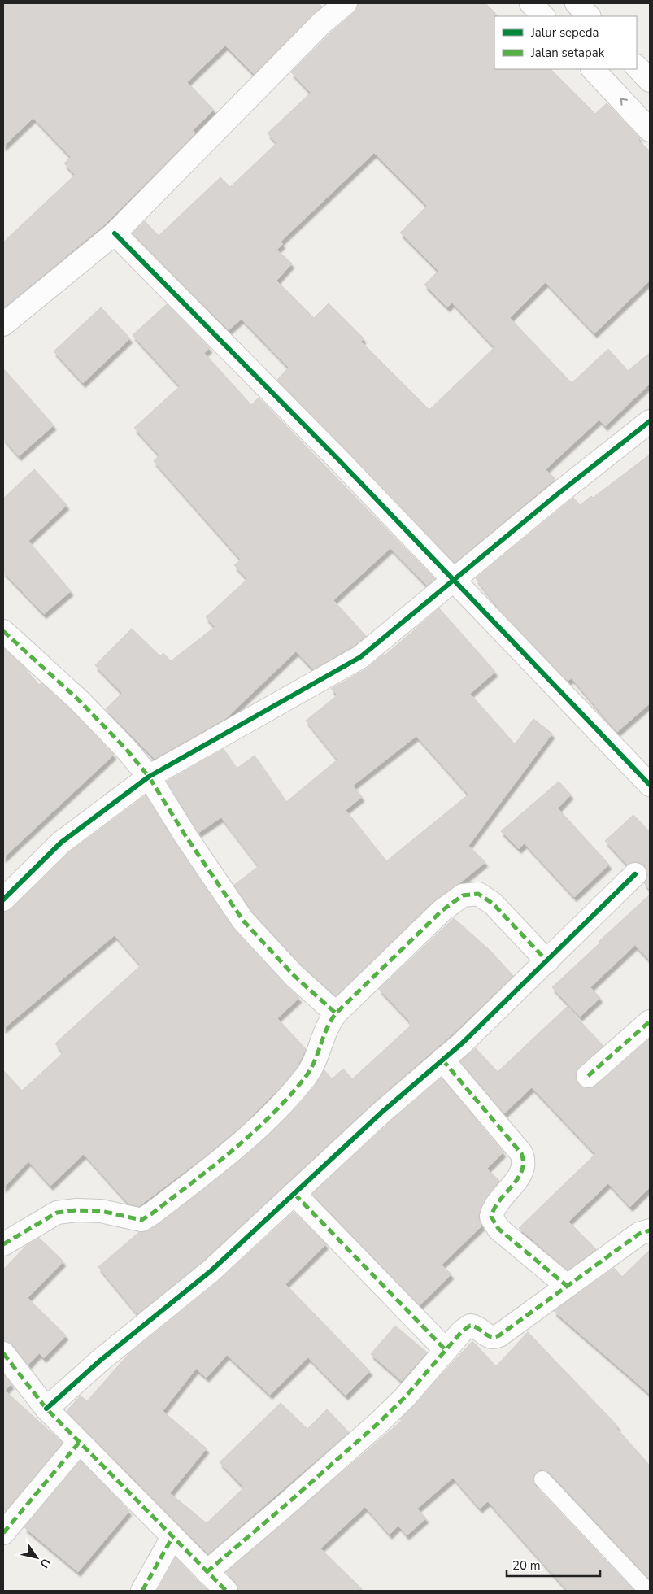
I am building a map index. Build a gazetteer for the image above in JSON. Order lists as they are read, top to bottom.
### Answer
{
  "legend": ["Jalur sepeda", "Jalan setapak"],
  "scale_bar": "20 m",
  "north": "bottom right"
}
